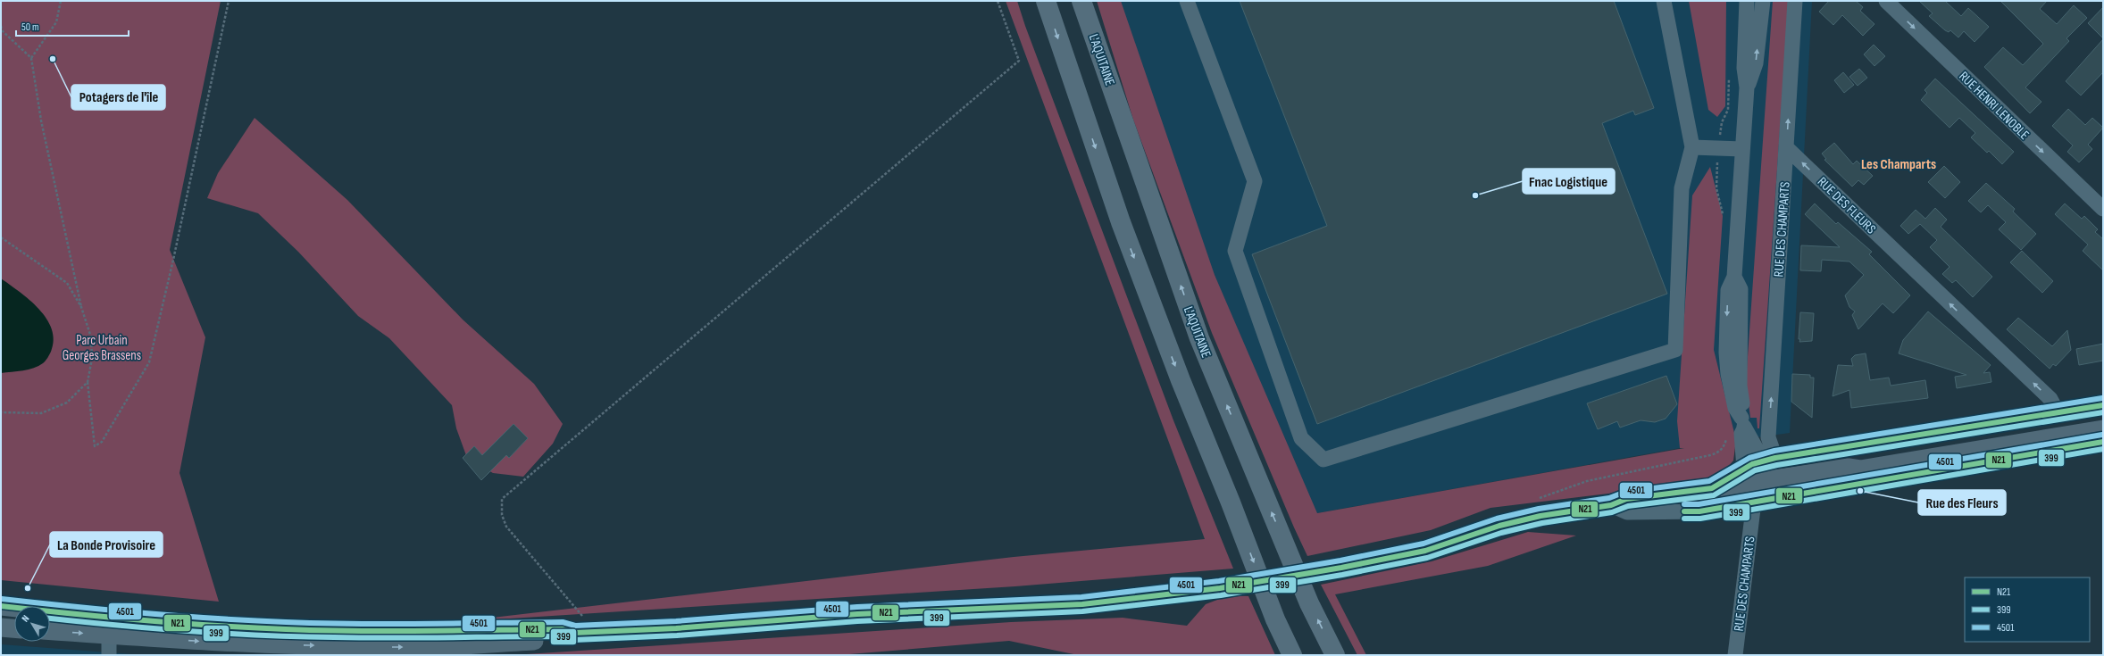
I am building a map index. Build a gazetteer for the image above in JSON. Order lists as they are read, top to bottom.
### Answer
{
  "streets": {
    "highway": ["L'AQUITAINE"],
    "street": ["RUE HENRI LENOBLE", "RUE DES FLEURS", "RUE DES CHAMPARTS"]
  },
  "crossings": [
    ["RUE DES FLEURS", "RUE DES CHAMPARTS"]
  ],
  "one_way": ["RUE HENRI LENOBLE", "RUE DES FLEURS"],
  "districts": ["Les Champarts"],
  "parks": ["Parc Urbain Georges Brassens"],
  "places": [
    "Potagers de l'île",
    "Fnac Logistique",
    "Rue des Fleurs",
    "La Bonde Provisoire"
  ],
  "lines": ["transit line 4501", "transit line N21", "transit line 399"],
  "legend": ["N21", "399", "4501"],
  "scale_bar": "50 m",
  "north": "top left"
}
